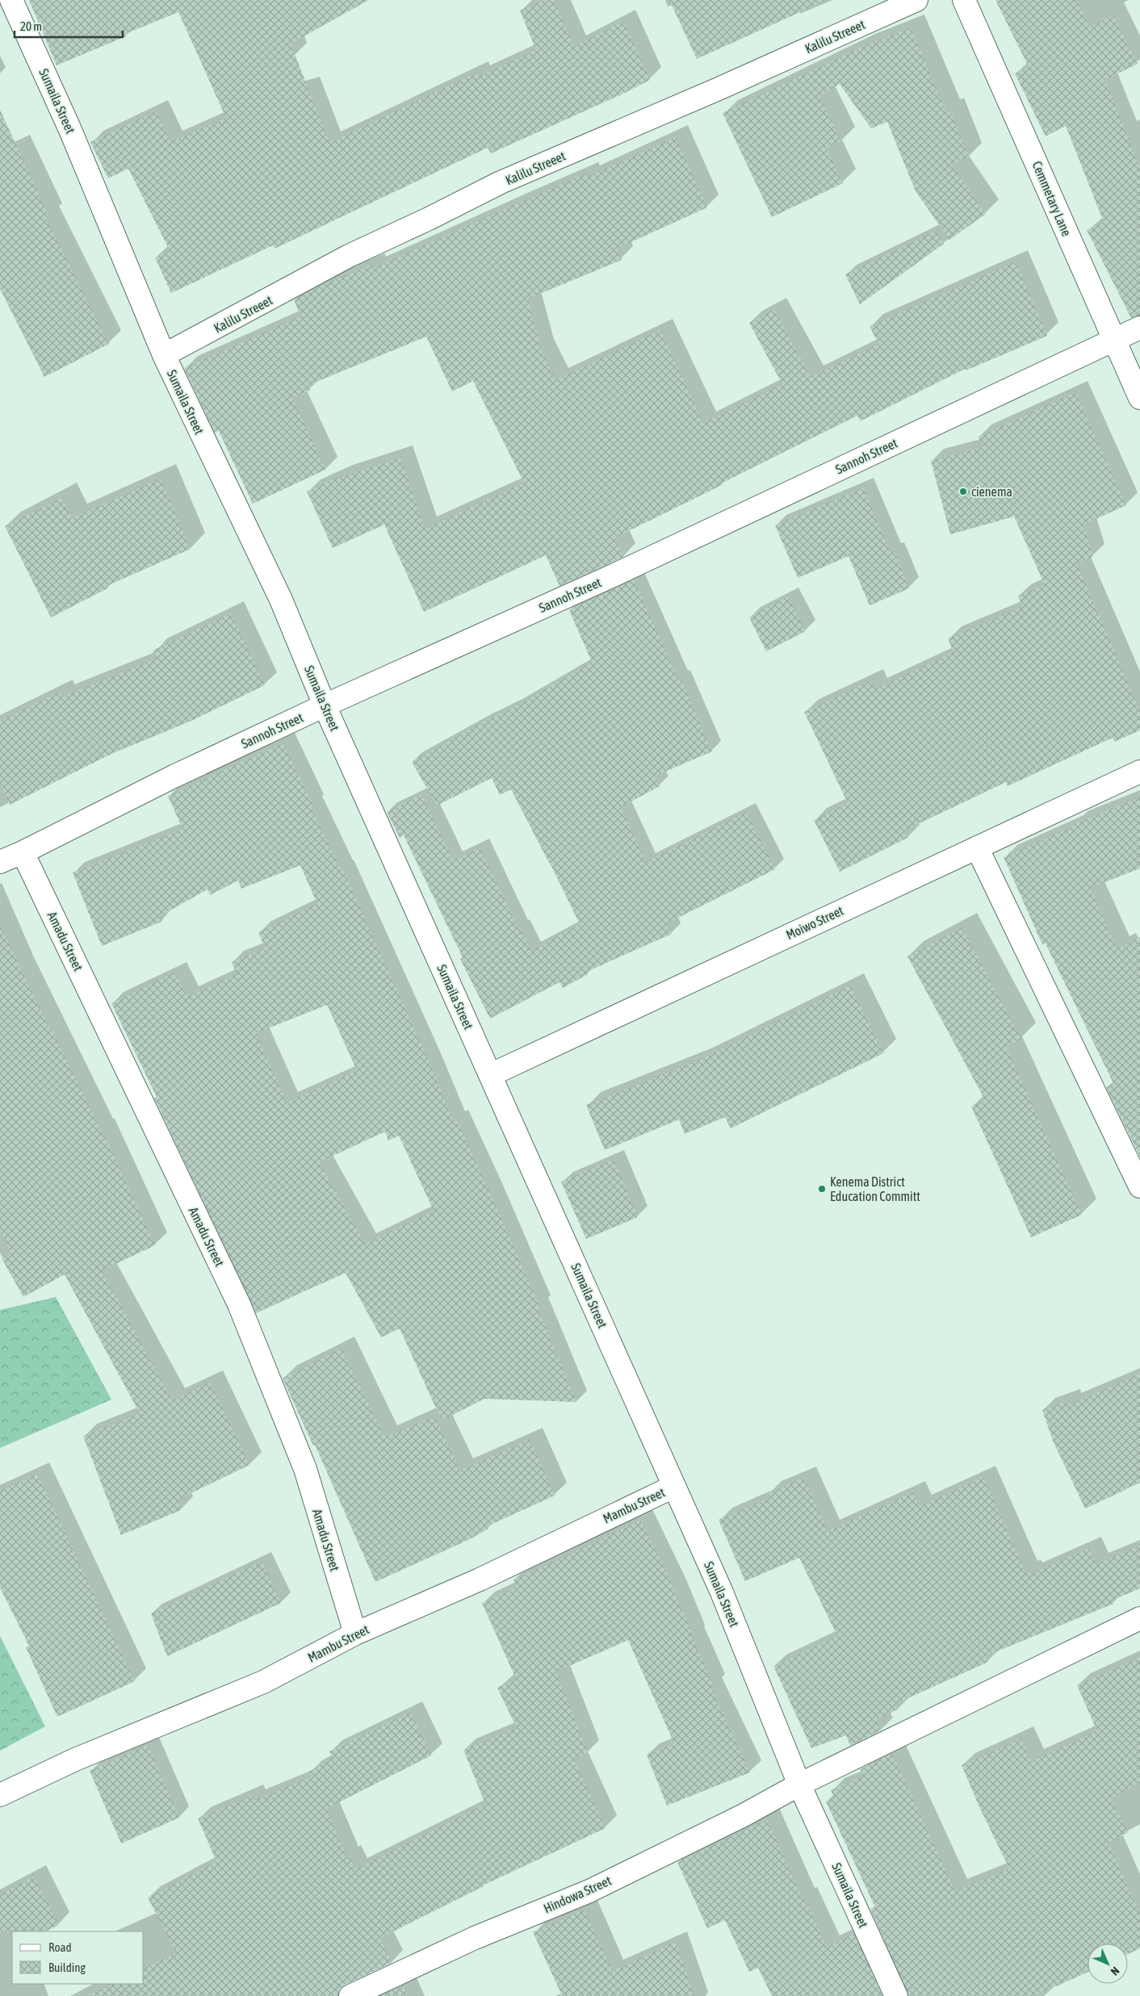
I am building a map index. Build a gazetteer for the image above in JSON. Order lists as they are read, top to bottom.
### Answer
{
  "streets": {
    "street": [
      "Kalilu Streeet",
      "Sumaila Street",
      "Cemmetary Lane",
      "Sannoh Street",
      "Moiwo Street",
      "Amadu Street",
      "Mambu Street",
      "Hindowa Street"
    ]
  },
  "crossings": [
    ["Kalilu Streeet", "Sumaila Street"],
    ["Sumaila Street", "Sannoh Street"],
    ["Sumaila Street", "Moiwo Street"],
    ["Sumaila Street", "Mambu Street"],
    ["Sumaila Street", "Hindowa Street"],
    ["Cemmetary Lane", "Sannoh Street"],
    ["Sannoh Street", "Amadu Street"],
    ["Amadu Street", "Mambu Street"]
  ],
  "places": ["cienema", "Kenema District Education Committ"],
  "legend": ["Road", "Building"],
  "scale_bar": "20 m",
  "north": "bottom right"
}
